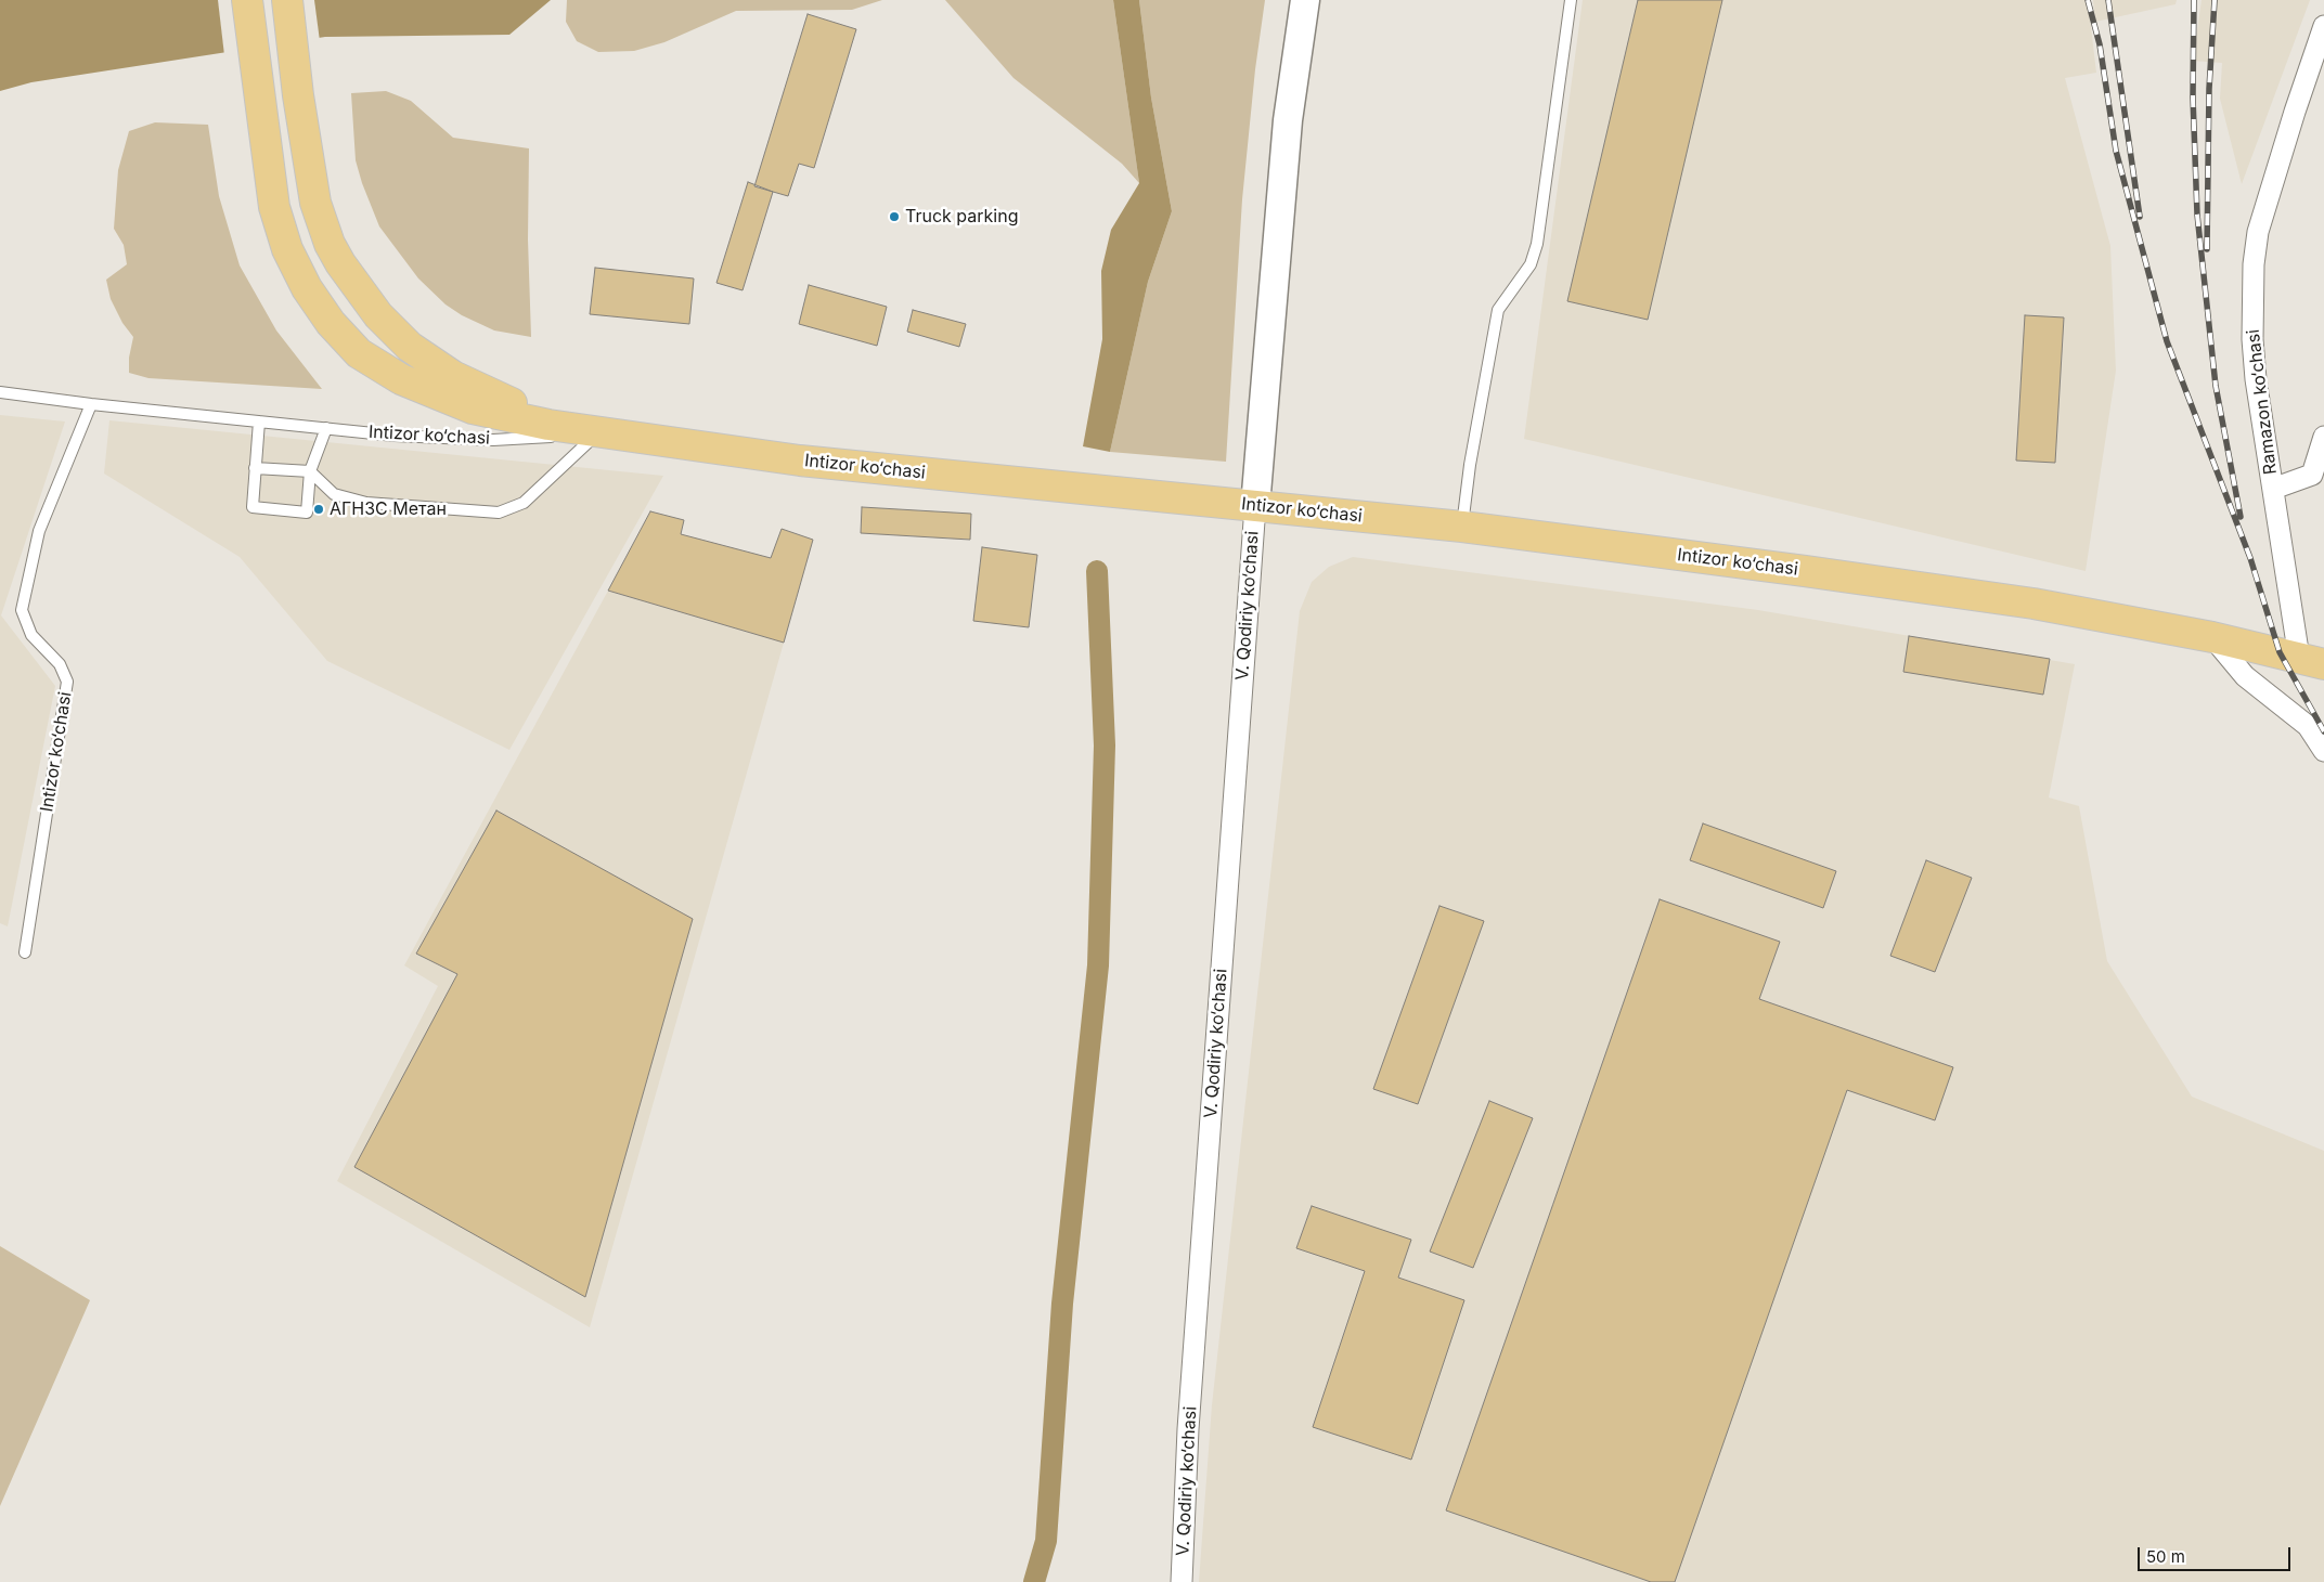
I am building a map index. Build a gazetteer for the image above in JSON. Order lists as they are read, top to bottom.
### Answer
{
  "streets": {
    "main road": ["Intizor ko‘chasi"],
    "street": ["Ramazon ko‘chasi", "V. Qodiriy ko‘chasi"]
  },
  "crossings": [
    ["Ramazon ko‘chasi", "Intizor ko‘chasi"],
    ["Intizor ko‘chasi", "V. Qodiriy ko‘chasi"]
  ],
  "places": ["Truck parking", "АГНЗС Метан"],
  "scale_bar": "50 m"
}
